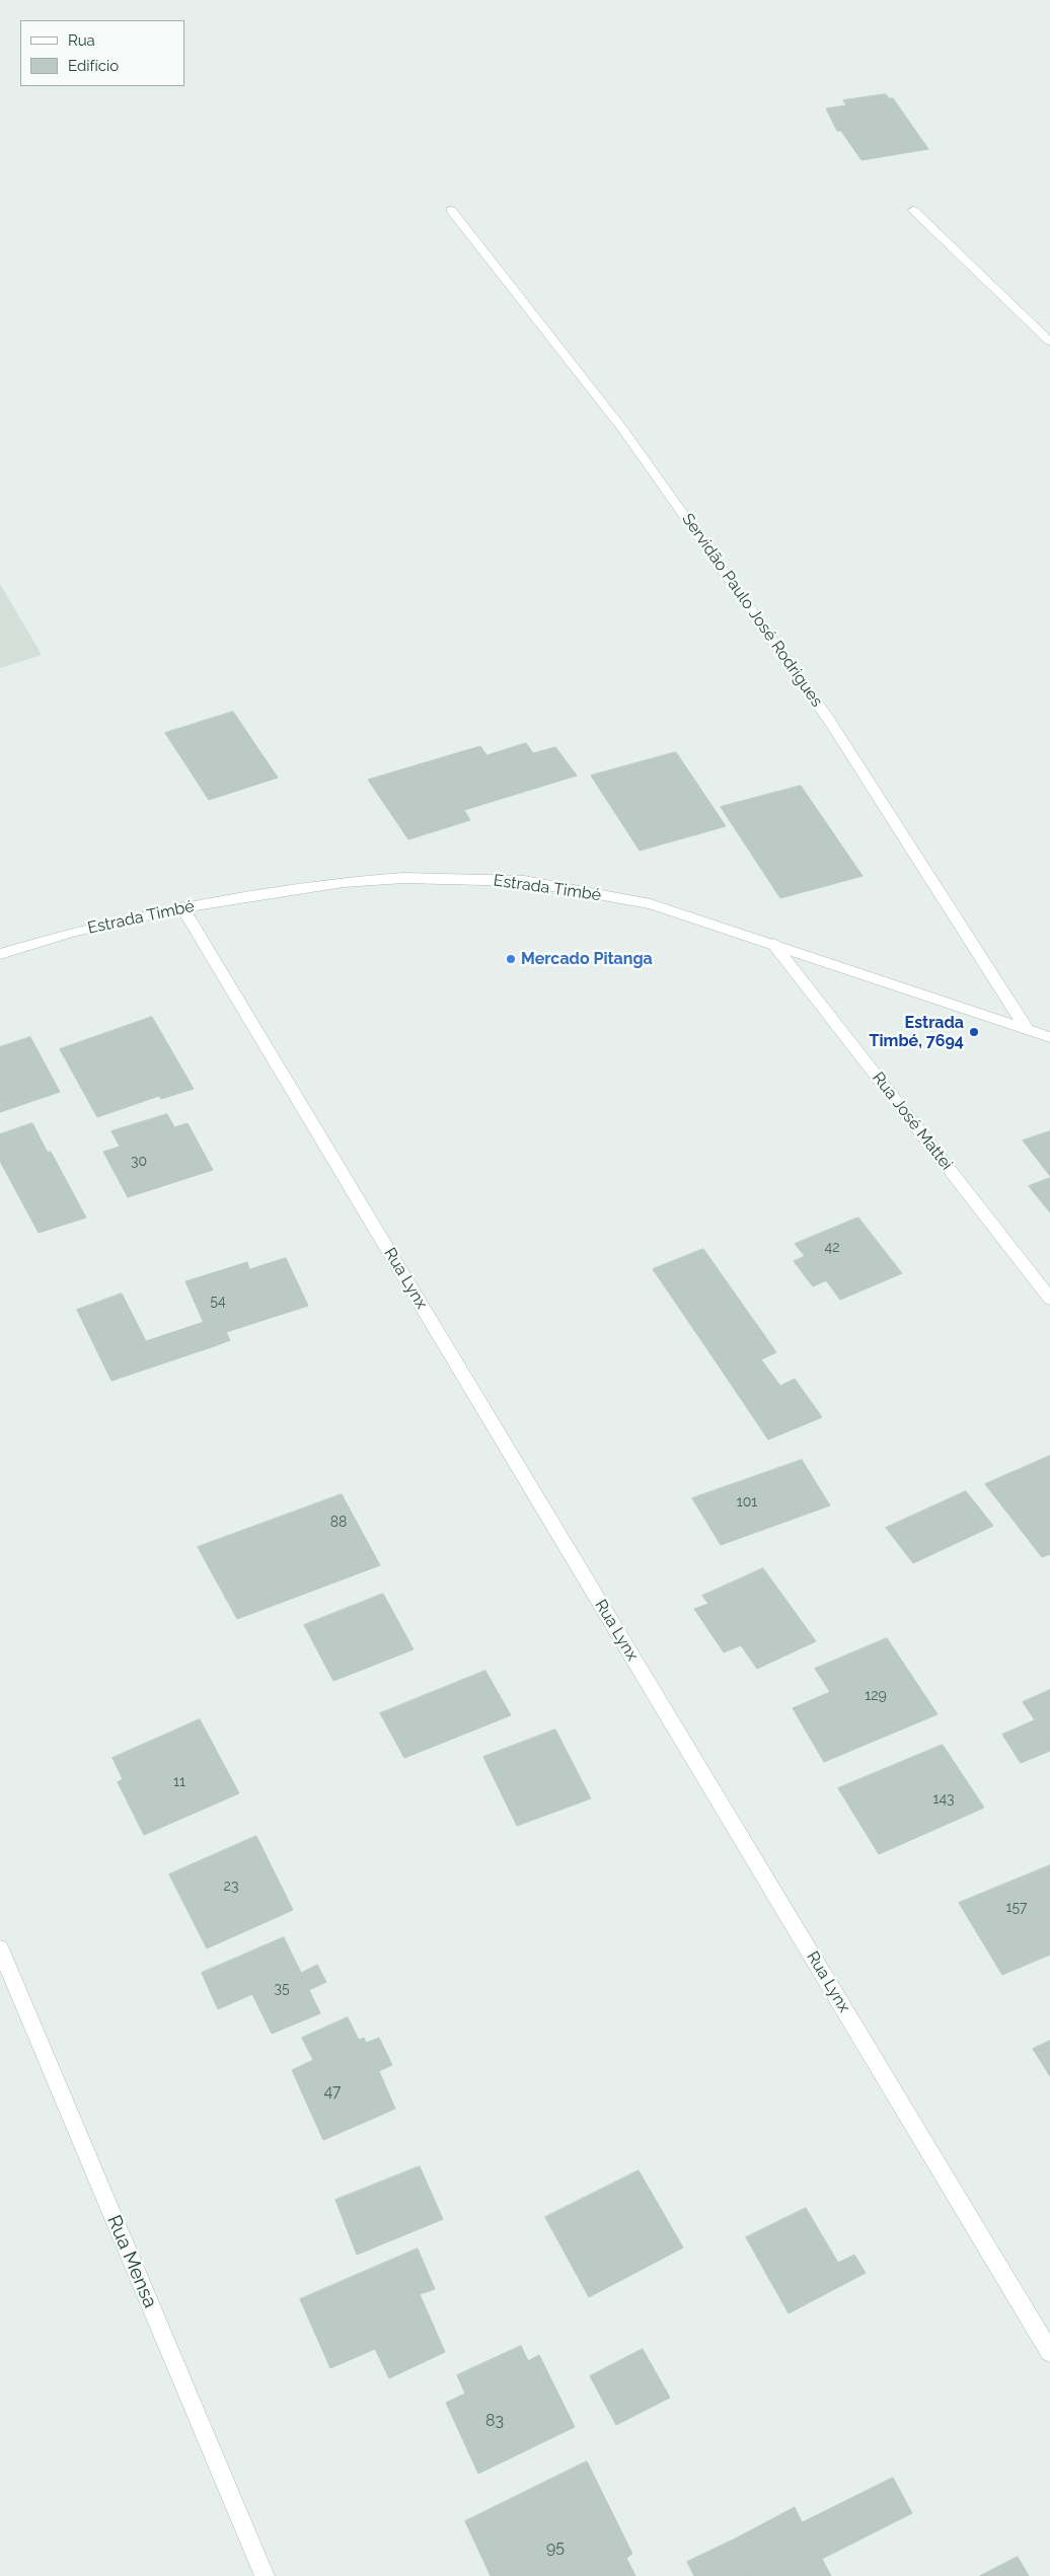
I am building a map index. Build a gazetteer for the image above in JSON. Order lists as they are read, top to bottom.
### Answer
{
  "streets": {
    "street": [
      "Servidão Paulo José Rodrigues",
      "Estrada Timbé",
      "Rua José Mattei",
      "Rua Lynx",
      "Rua Mensa"
    ]
  },
  "crossings": [
    ["Servidão Paulo José Rodrigues", "Estrada Timbé"],
    ["Estrada Timbé", "Rua José Mattei"],
    ["Estrada Timbé", "Rua Lynx"]
  ],
  "places": ["Mercado Pitanga", "Estrada Timbé, 7694"],
  "house_numbers": [
    "30",
    "42",
    "54",
    "101",
    "88",
    "129",
    "11",
    "143",
    "23",
    "157",
    "35",
    "47",
    "83",
    "95"
  ],
  "legend": ["Rua", "Edifício"]
}
